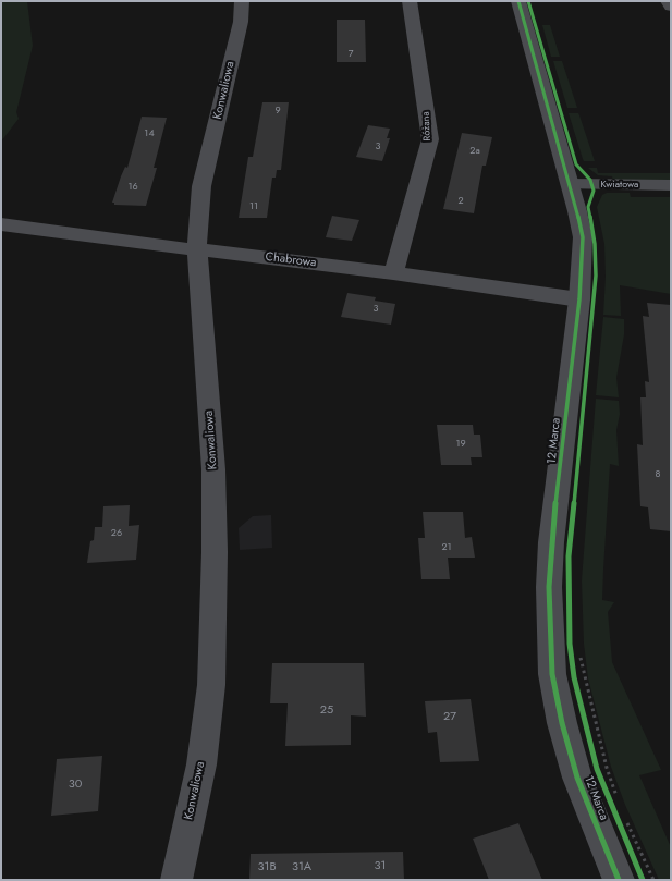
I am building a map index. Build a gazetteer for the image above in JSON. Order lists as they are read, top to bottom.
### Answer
{
  "streets": {
    "street": [
      "Konwaliowa",
      "Różana",
      "Kwiatowa",
      "Chabrowa",
      "12 Marca"
    ]
  },
  "crossings": [
    ["Konwaliowa", "Chabrowa"],
    ["Różana", "Chabrowa"],
    ["Kwiatowa", "12 Marca"],
    ["Chabrowa", "12 Marca"]
  ],
  "house_numbers": [
    "7",
    "9",
    "14",
    "3",
    "2a",
    "16",
    "2",
    "11",
    "3",
    "19",
    "8",
    "26",
    "21",
    "25",
    "27",
    "30",
    "31",
    "31B",
    "31A"
  ]
}
